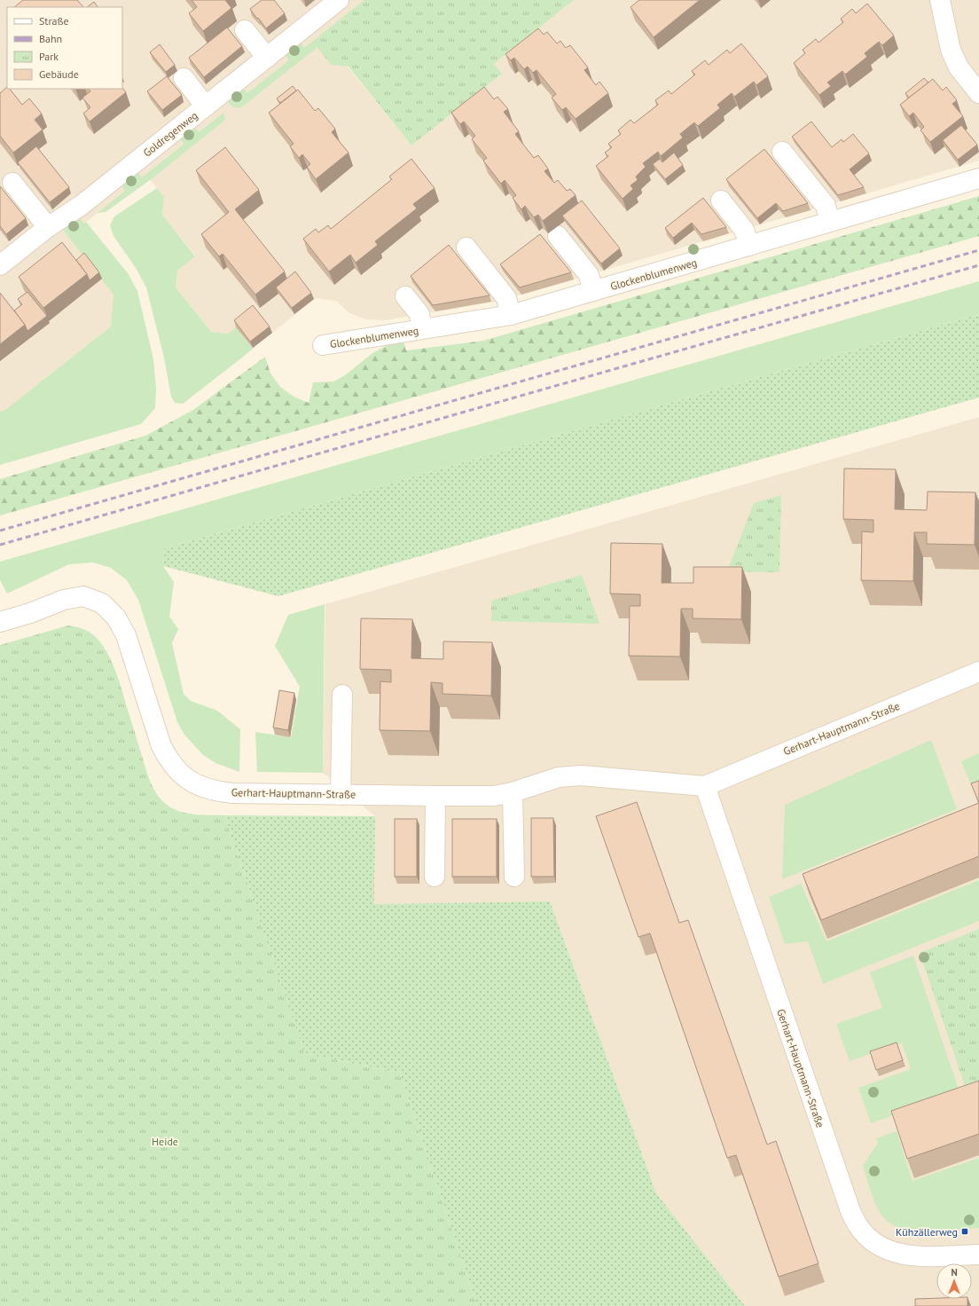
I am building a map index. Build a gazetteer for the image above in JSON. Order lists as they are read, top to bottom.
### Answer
{
  "streets": {
    "street": ["Goldregenweg", "Glockenblumenweg", "Gerhart-Hauptmann-Straße"]
  },
  "parks": ["Heide"],
  "places": {
    "transit": ["Kühzällerweg"]
  },
  "legend": [
    "Straße",
    "Bahn",
    "Park",
    "Gebäude"
  ],
  "north": "top"
}
